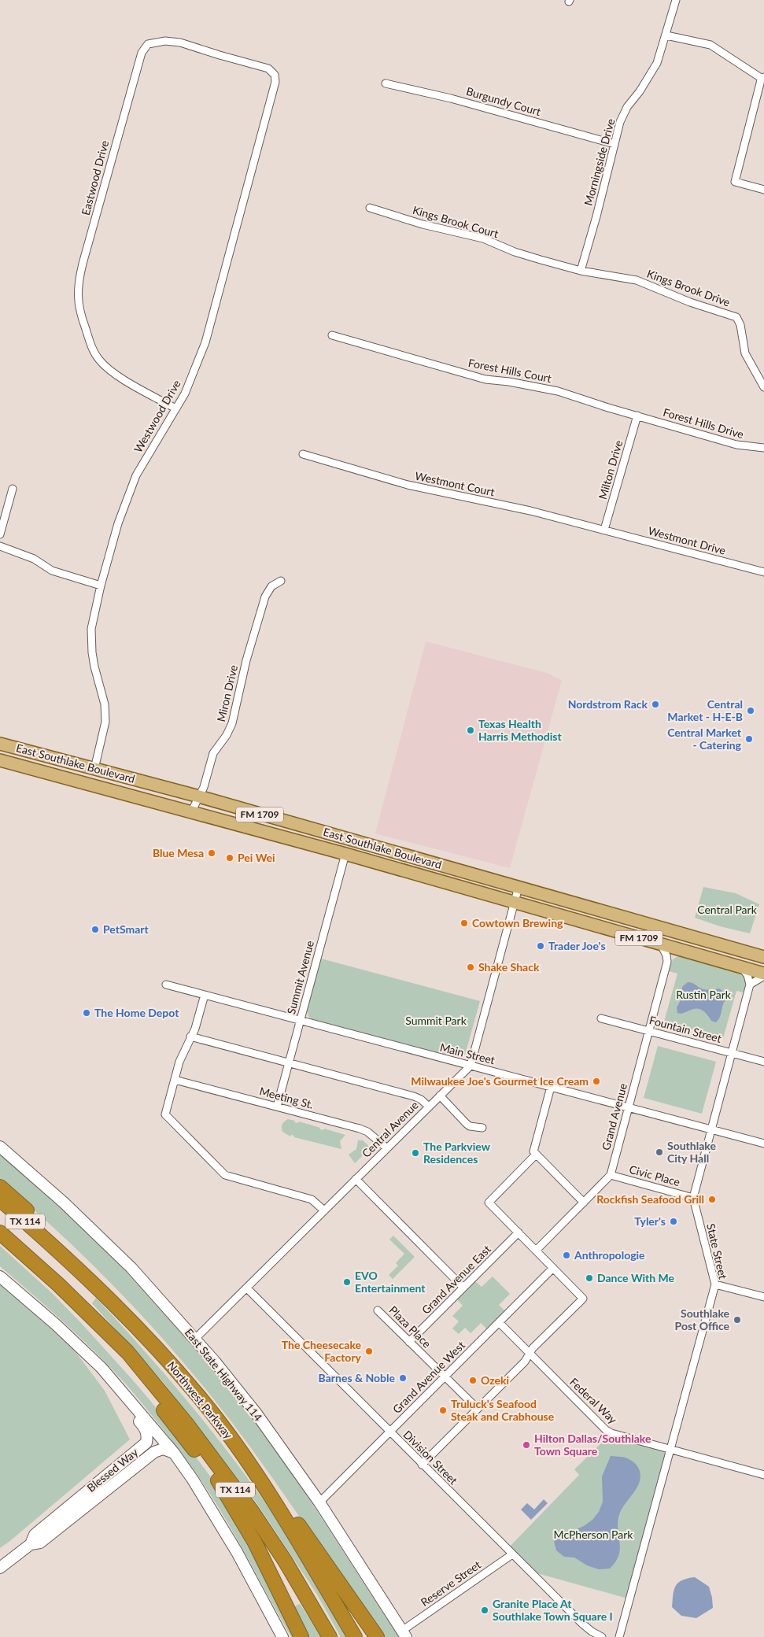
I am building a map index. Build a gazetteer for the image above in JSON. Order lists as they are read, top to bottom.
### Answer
{
  "streets": {
    "highway": ["TX 114", "Northwest Parkway"],
    "main road": [
      "East Southlake Boulevard",
      "FM 1709",
      "East State Highway 114",
      "Blessed Way"
    ],
    "street": [
      "Burgundy Court",
      "Morningside Drive",
      "Eastwood Drive",
      "Kings Brook Court",
      "Kings Brook Drive",
      "Forest Hills Court",
      "Westwood Drive",
      "Forest Hills Drive",
      "Milton Drive",
      "Westmont Court",
      "Westmont Drive",
      "Miron Drive",
      "Summit Avenue",
      "Fountain Street",
      "Main Street",
      "Meeting St.",
      "Grand Avenue",
      "Central Avenue",
      "Civic Place",
      "State Street",
      "Grand Avenue East",
      "Plaza Place",
      "Grand Avenue West",
      "Federal Way",
      "Division Street",
      "Reserve Street"
    ]
  },
  "crossings": [
    ["Burgundy Court", "Morningside Drive"],
    ["Morningside Drive", "Kings Brook Court"],
    ["Morningside Drive", "Kings Brook Drive"],
    ["Eastwood Drive", "Westwood Drive"],
    ["Kings Brook Court", "Kings Brook Drive"],
    ["Forest Hills Court", "Forest Hills Drive"],
    ["Forest Hills Court", "Milton Drive"],
    ["Westwood Drive", "East Southlake Boulevard"],
    ["Forest Hills Drive", "Milton Drive"],
    ["Milton Drive", "Westmont Court"],
    ["Milton Drive", "Westmont Drive"],
    ["Westmont Court", "Westmont Drive"],
    ["Miron Drive", "East Southlake Boulevard"],
    ["East Southlake Boulevard", "Summit Avenue"],
    ["Summit Avenue", "Main Street"],
    ["Summit Avenue", "Meeting St."],
    ["Fountain Street", "Grand Avenue"],
    ["Fountain Street", "State Street"],
    ["Main Street", "Grand Avenue"],
    ["Main Street", "Central Avenue"],
    ["Main Street", "State Street"],
    ["Meeting St.", "Central Avenue"],
    ["Grand Avenue", "Civic Place"],
    ["Central Avenue", "East State Highway 114"],
    ["Central Avenue", "Division Street"],
    ["Civic Place", "State Street"],
    ["State Street", "Federal Way"],
    ["Grand Avenue East", "Plaza Place"],
    ["Plaza Place", "Grand Avenue West"],
    ["East State Highway 114", "Grand Avenue West"],
    ["East State Highway 114", "Reserve Street"],
    ["Grand Avenue West", "Federal Way"],
    ["Grand Avenue West", "Division Street"],
    ["Division Street", "Reserve Street"]
  ],
  "parks": [
    "Central Park",
    "Rustin Park",
    "Summit Park",
    "McPherson Park"
  ],
  "places": [
    "Nordstrom Rack",
    "Central Market - H-E-B",
    "Texas Health Harris Methodist",
    "Central Market - Catering",
    "Blue Mesa",
    "Pei Wei",
    "Cowtown Brewing",
    "PetSmart",
    "Trader Joe's",
    "Shake Shack",
    "The Home Depot",
    "Milwaukee Joe's Gourmet Ice Cream",
    "Southlake City Hall",
    "The Parkview Residences",
    "Rockfish Seafood Grill",
    "Tyler's",
    "Anthropologie",
    "Dance With Me",
    "EVO Entertainment",
    "Southlake Post Office",
    "The Cheesecake Factory",
    "Barnes & Noble",
    "Ozeki",
    "Truluck's Seafood Steak and Crabhouse",
    "Hilton Dallas/Southlake Town Square",
    "Granite Place At Southlake Town Square I"
  ]
}
